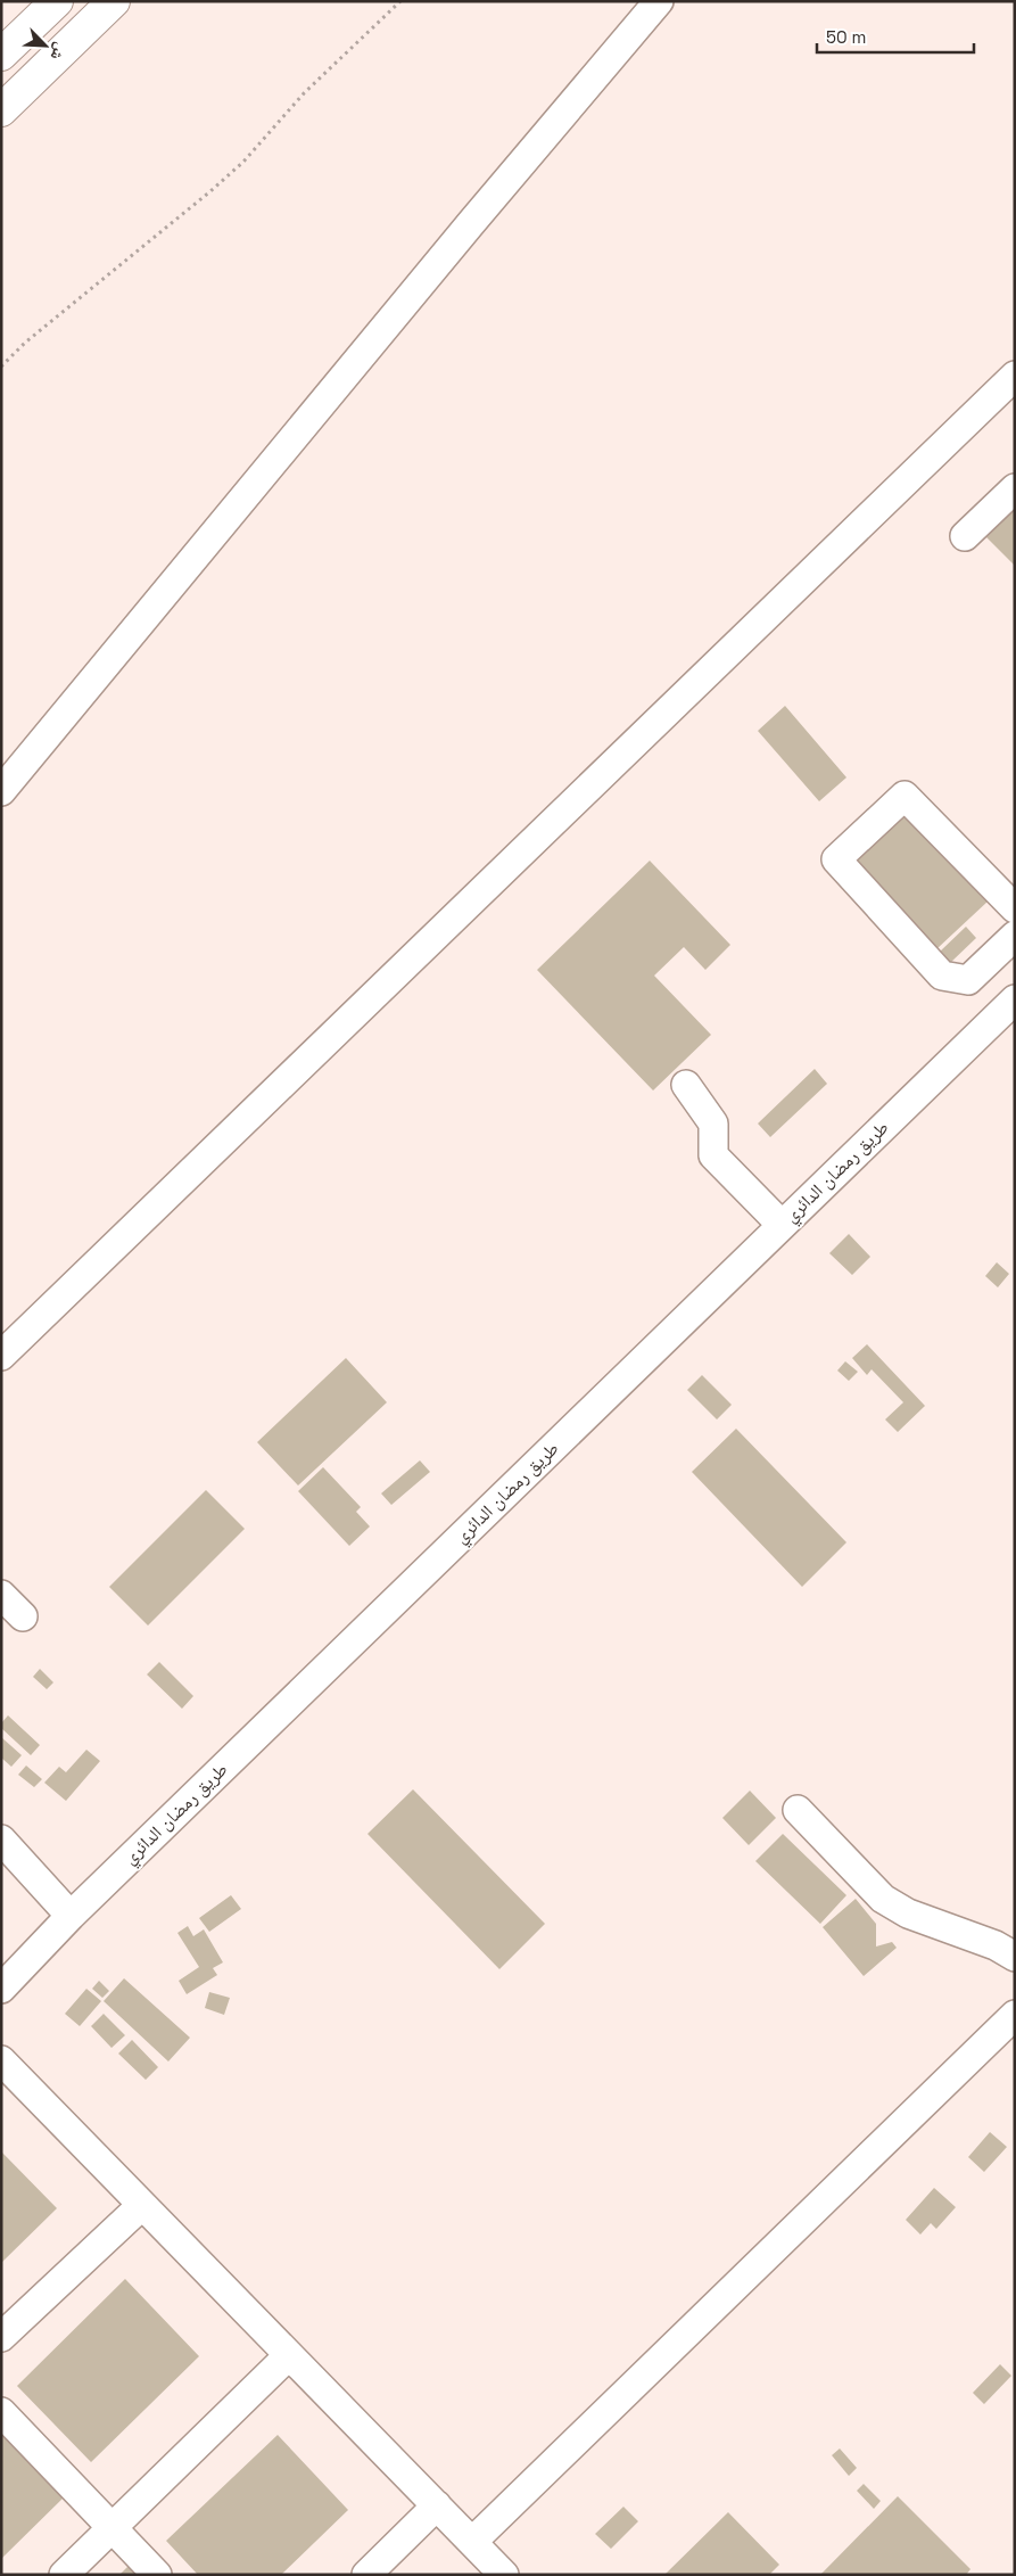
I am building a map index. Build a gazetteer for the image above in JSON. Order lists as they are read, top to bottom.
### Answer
{
  "streets": {
    "street": ["طريق رمضان الدائري"]
  },
  "scale_bar": "50 m",
  "north": "bottom right"
}
